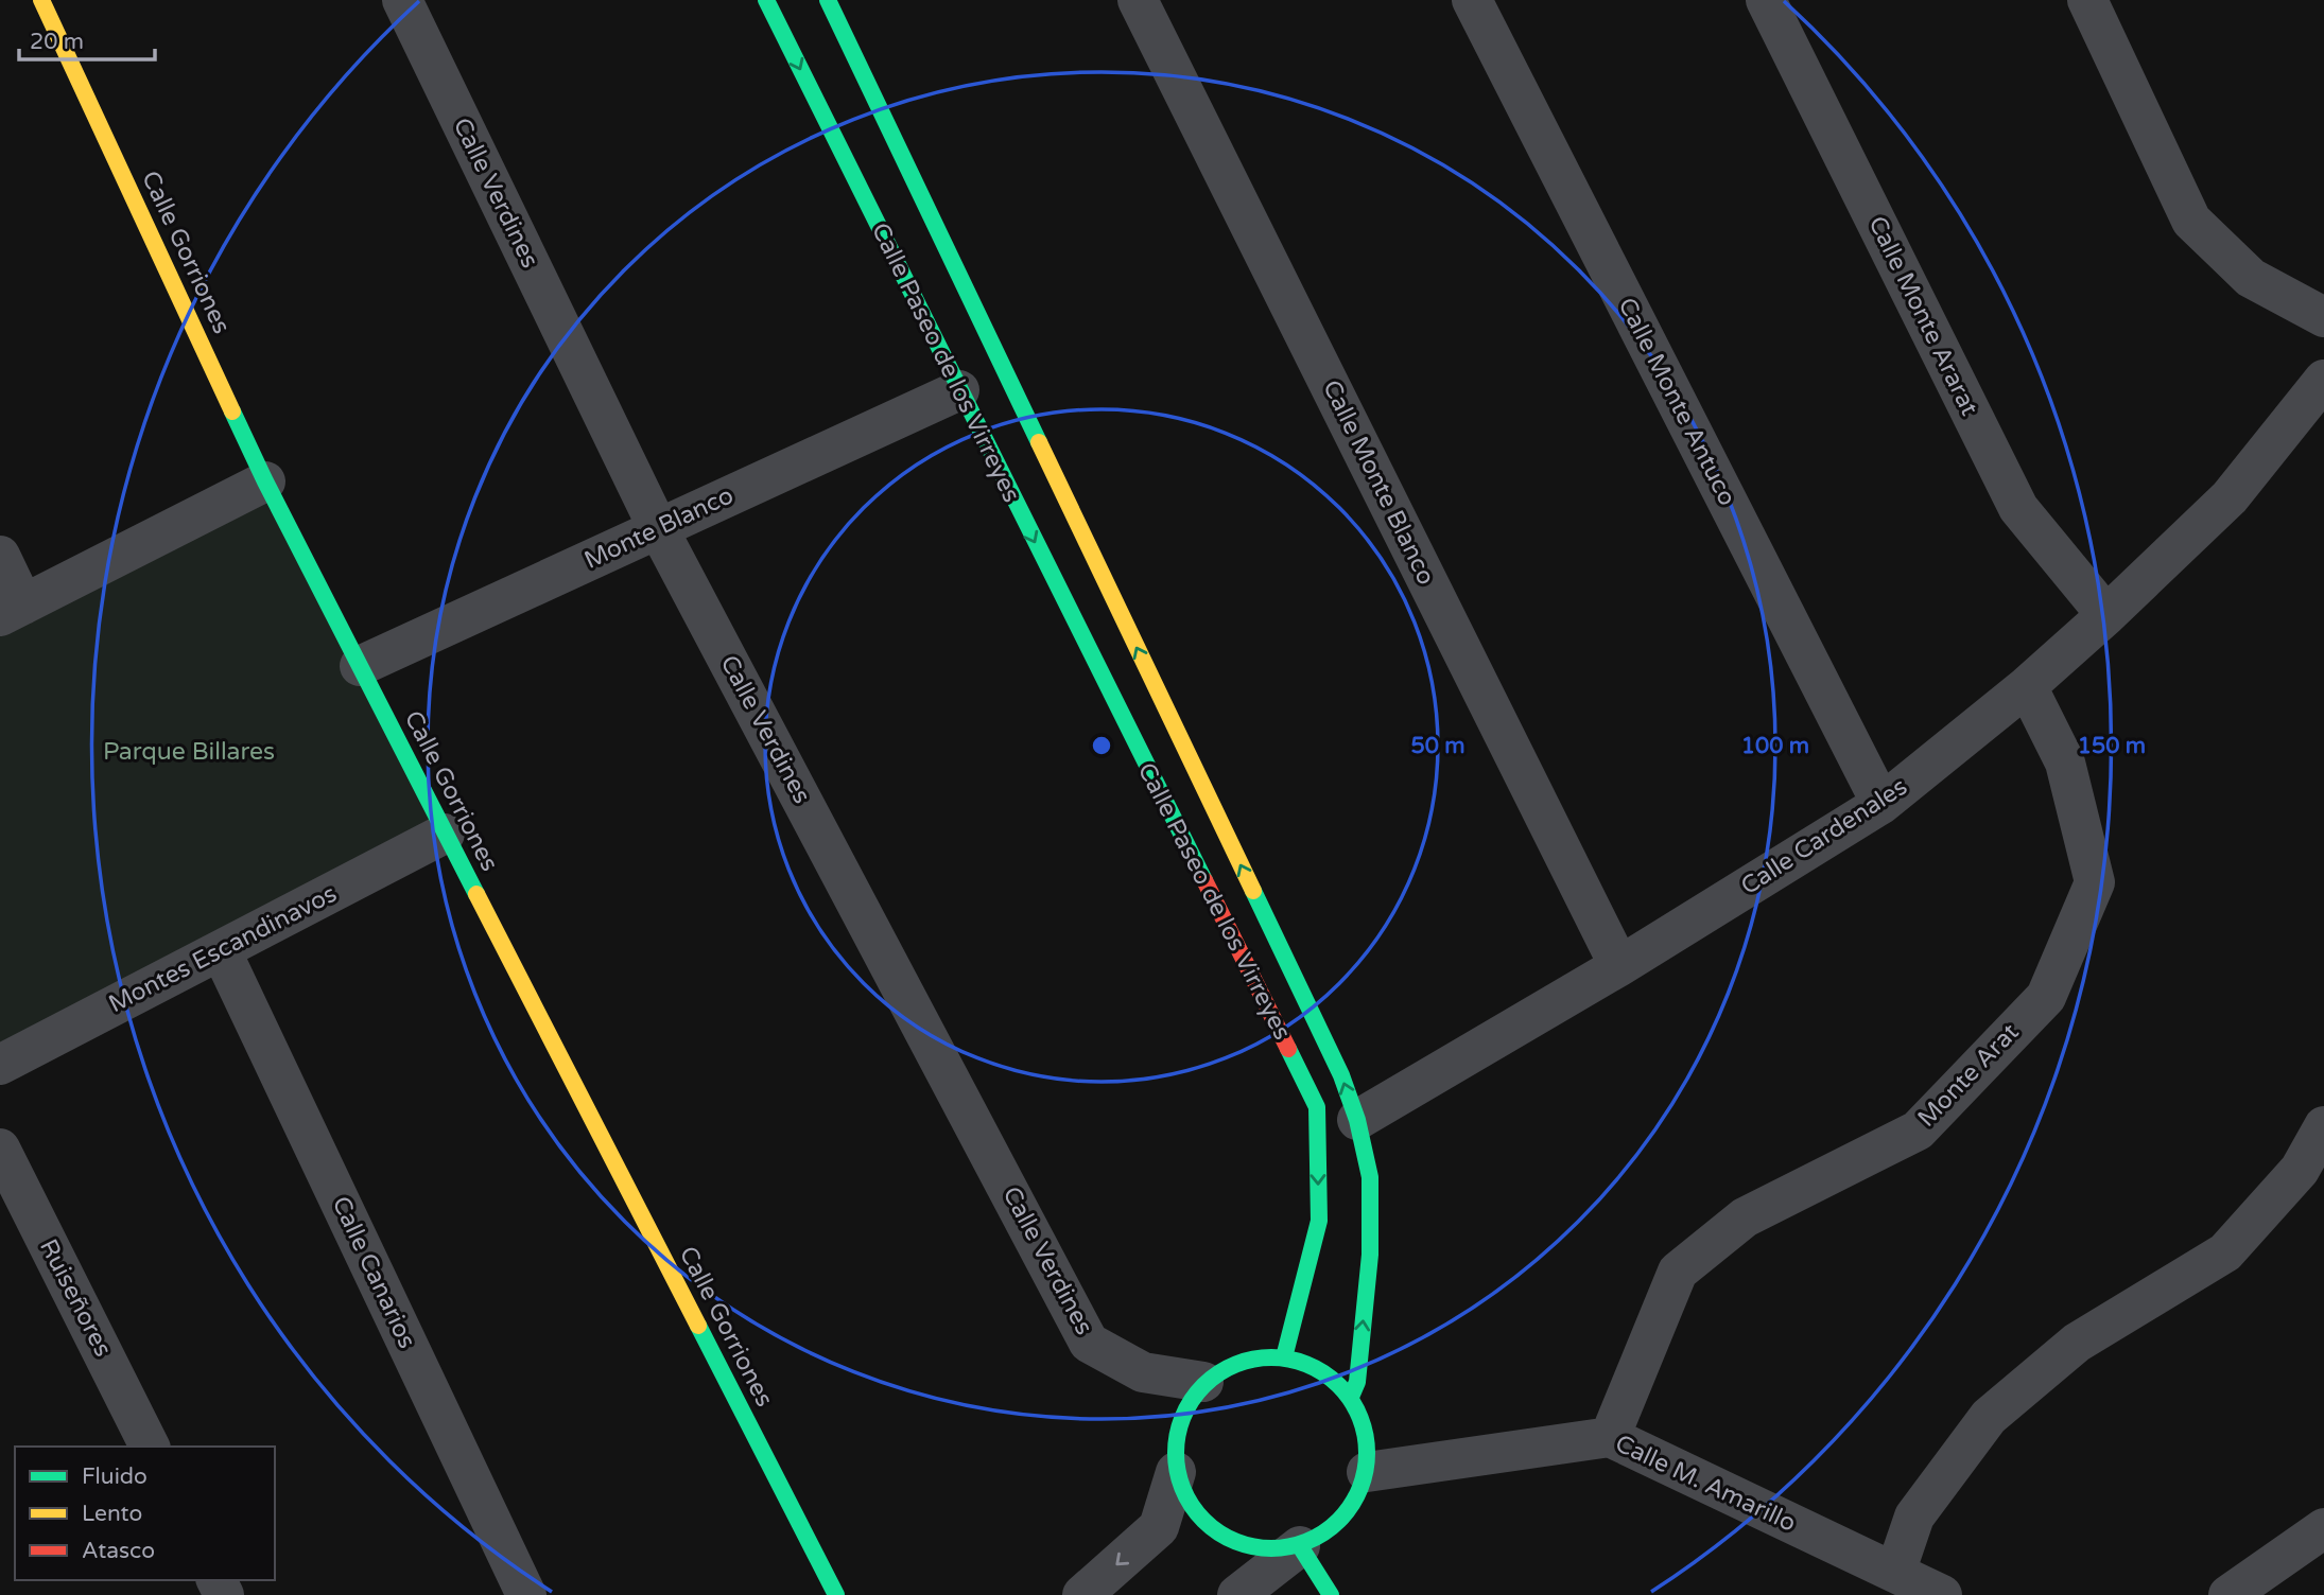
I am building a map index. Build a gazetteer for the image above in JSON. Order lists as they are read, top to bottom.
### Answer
{
  "streets": {
    "street": [
      "Calle Verdines",
      "Calle Gorriones",
      "Calle Monte Ararat",
      "Calle Paseo de los Virreyes",
      "Calle Monte Antuco",
      "Calle Monte Blanco",
      "Monte Blanco",
      "Calle Cardenales",
      "Montes Escandinavos",
      "Monte Arat",
      "Calle Canarios",
      "Ruiseñores",
      "Calle M. Amarillo"
    ]
  },
  "crossings": [
    ["Calle Verdines", "Calle Paseo de los Virreyes"],
    ["Calle Verdines", "Monte Blanco"],
    ["Calle Verdines", "Calle M. Amarillo"],
    ["Calle Gorriones", "Monte Blanco"],
    ["Calle Gorriones", "Montes Escandinavos"],
    ["Calle Monte Ararat", "Calle Cardenales"],
    ["Calle Paseo de los Virreyes", "Monte Blanco"],
    ["Calle Paseo de los Virreyes", "Calle Cardenales"],
    ["Calle Paseo de los Virreyes", "Calle M. Amarillo"],
    ["Calle Monte Antuco", "Calle Cardenales"],
    ["Calle Monte Blanco", "Calle Cardenales"],
    ["Calle Cardenales", "Monte Arat"],
    ["Montes Escandinavos", "Calle Canarios"],
    ["Monte Arat", "Calle M. Amarillo"]
  ],
  "parks": ["Parque Billares"],
  "legend": ["Fluido", "Lento", "Atasco"],
  "scale_bar": "20 m",
  "rings": ["50 m", "100 m", "150 m"]
}
